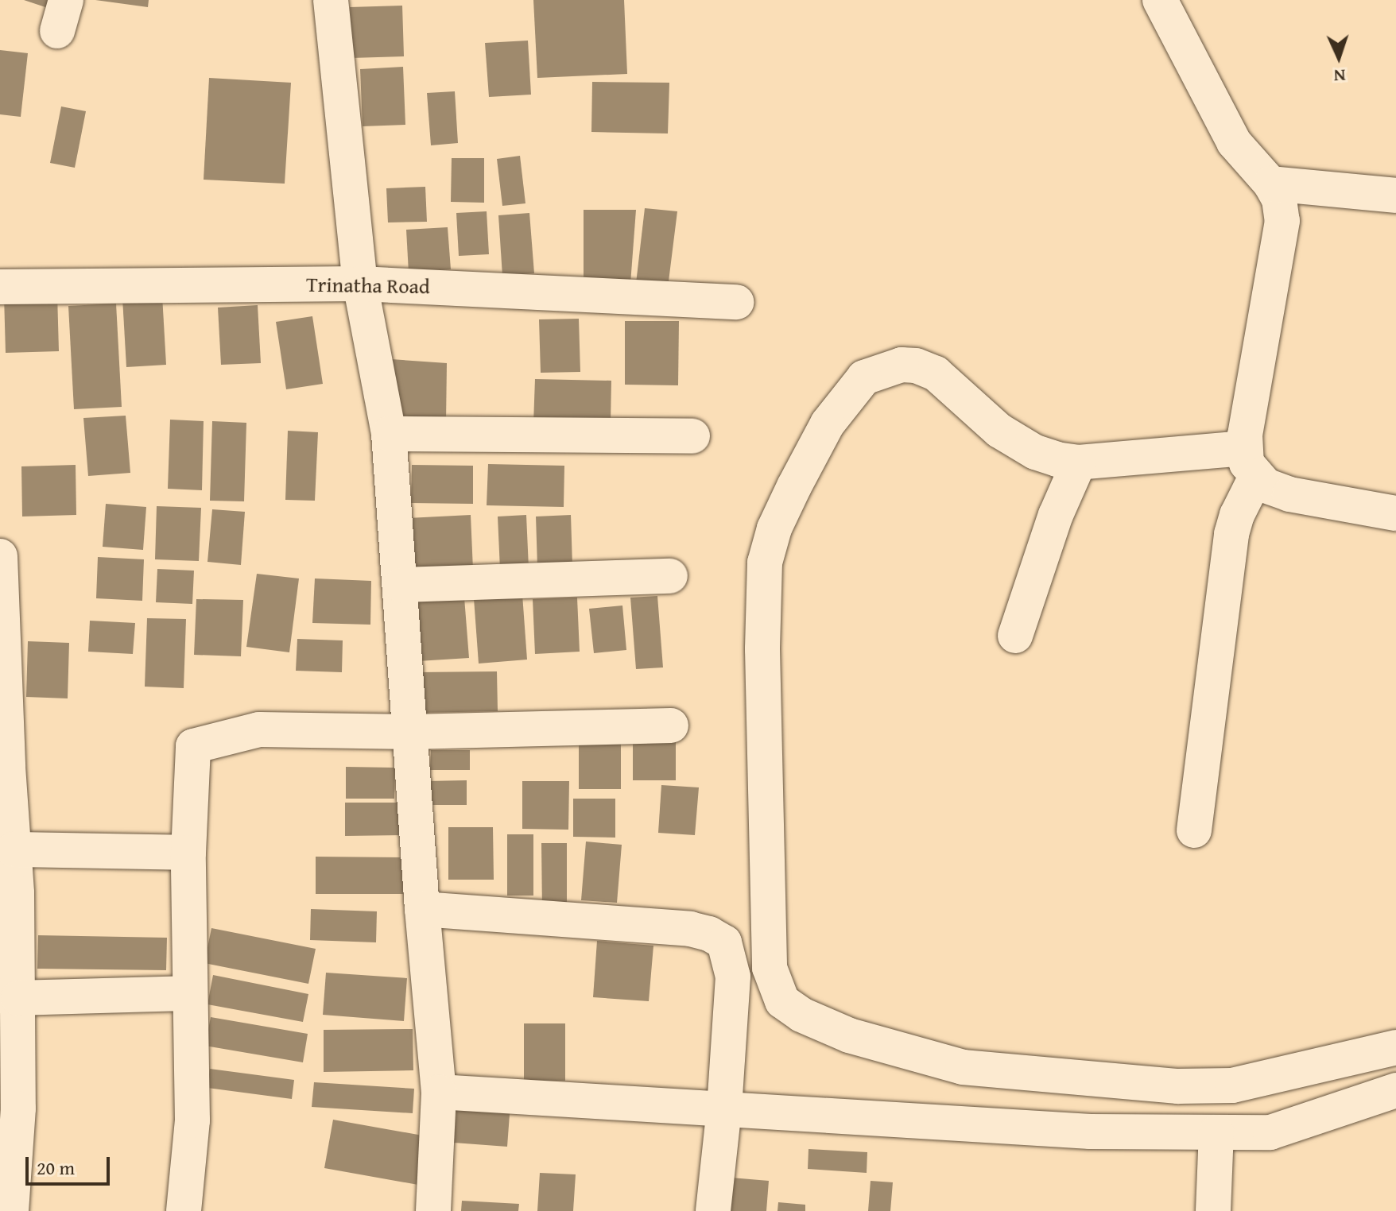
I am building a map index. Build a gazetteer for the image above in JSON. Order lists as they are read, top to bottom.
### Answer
{
  "streets": {
    "street": ["Trinatha Road"]
  },
  "scale_bar": "20 m",
  "north": "bottom"
}
